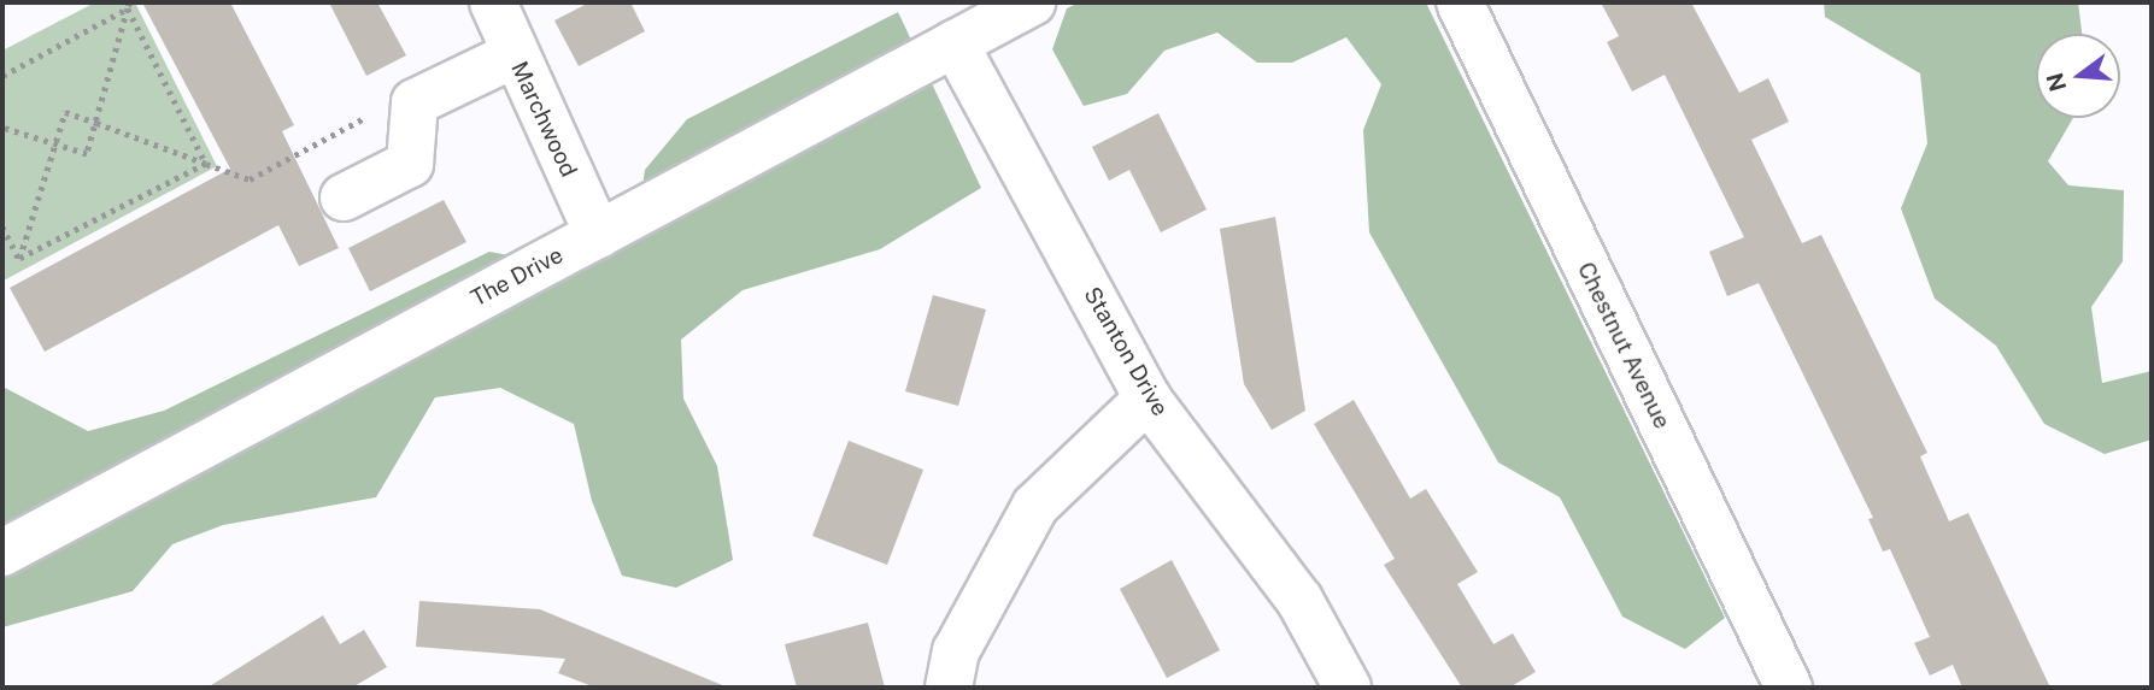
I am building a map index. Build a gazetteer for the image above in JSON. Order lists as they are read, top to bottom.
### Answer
{
  "streets": {
    "street": [
      "Marchwood",
      "The Drive",
      "Chestnut Avenue",
      "Stanton Drive"
    ]
  },
  "crossings": [
    ["Marchwood", "The Drive"],
    ["The Drive", "Stanton Drive"]
  ],
  "north": "left"
}
